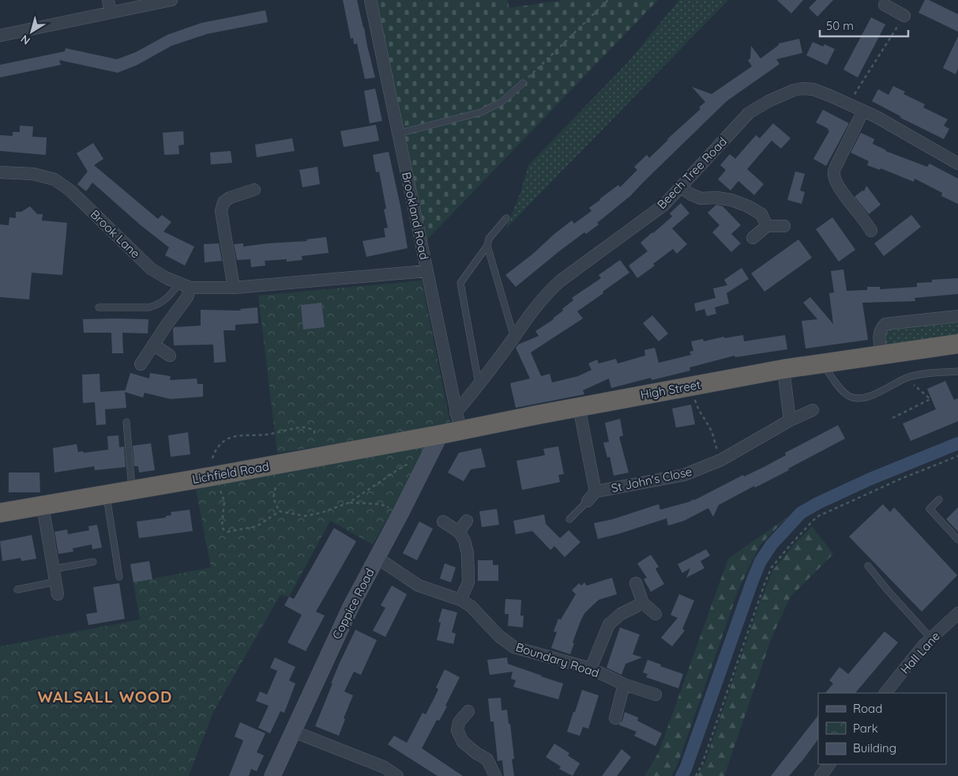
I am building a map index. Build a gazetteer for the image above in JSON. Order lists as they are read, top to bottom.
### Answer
{
  "streets": {
    "highway": ["High Street", "Lichfield Road"],
    "main road": ["Coppice Road"],
    "street": [
      "Beech Tree Road",
      "Brookland Road",
      "Brook Lane",
      "St John's Close",
      "Hall Lane",
      "Boundary Road"
    ]
  },
  "crossings": [
    ["Beech Tree Road", "Brookland Road"],
    ["Brookland Road", "Brook Lane"],
    ["Brookland Road", "High Street"],
    ["Brookland Road", "Lichfield Road"],
    ["High Street", "Lichfield Road"],
    ["High Street", "St John's Close"],
    ["Lichfield Road", "Coppice Road"],
    ["Coppice Road", "Boundary Road"]
  ],
  "districts": ["WALSALL WOOD"],
  "legend": ["Road", "Park", "Building"],
  "scale_bar": "50 m",
  "north": "bottom left"
}
